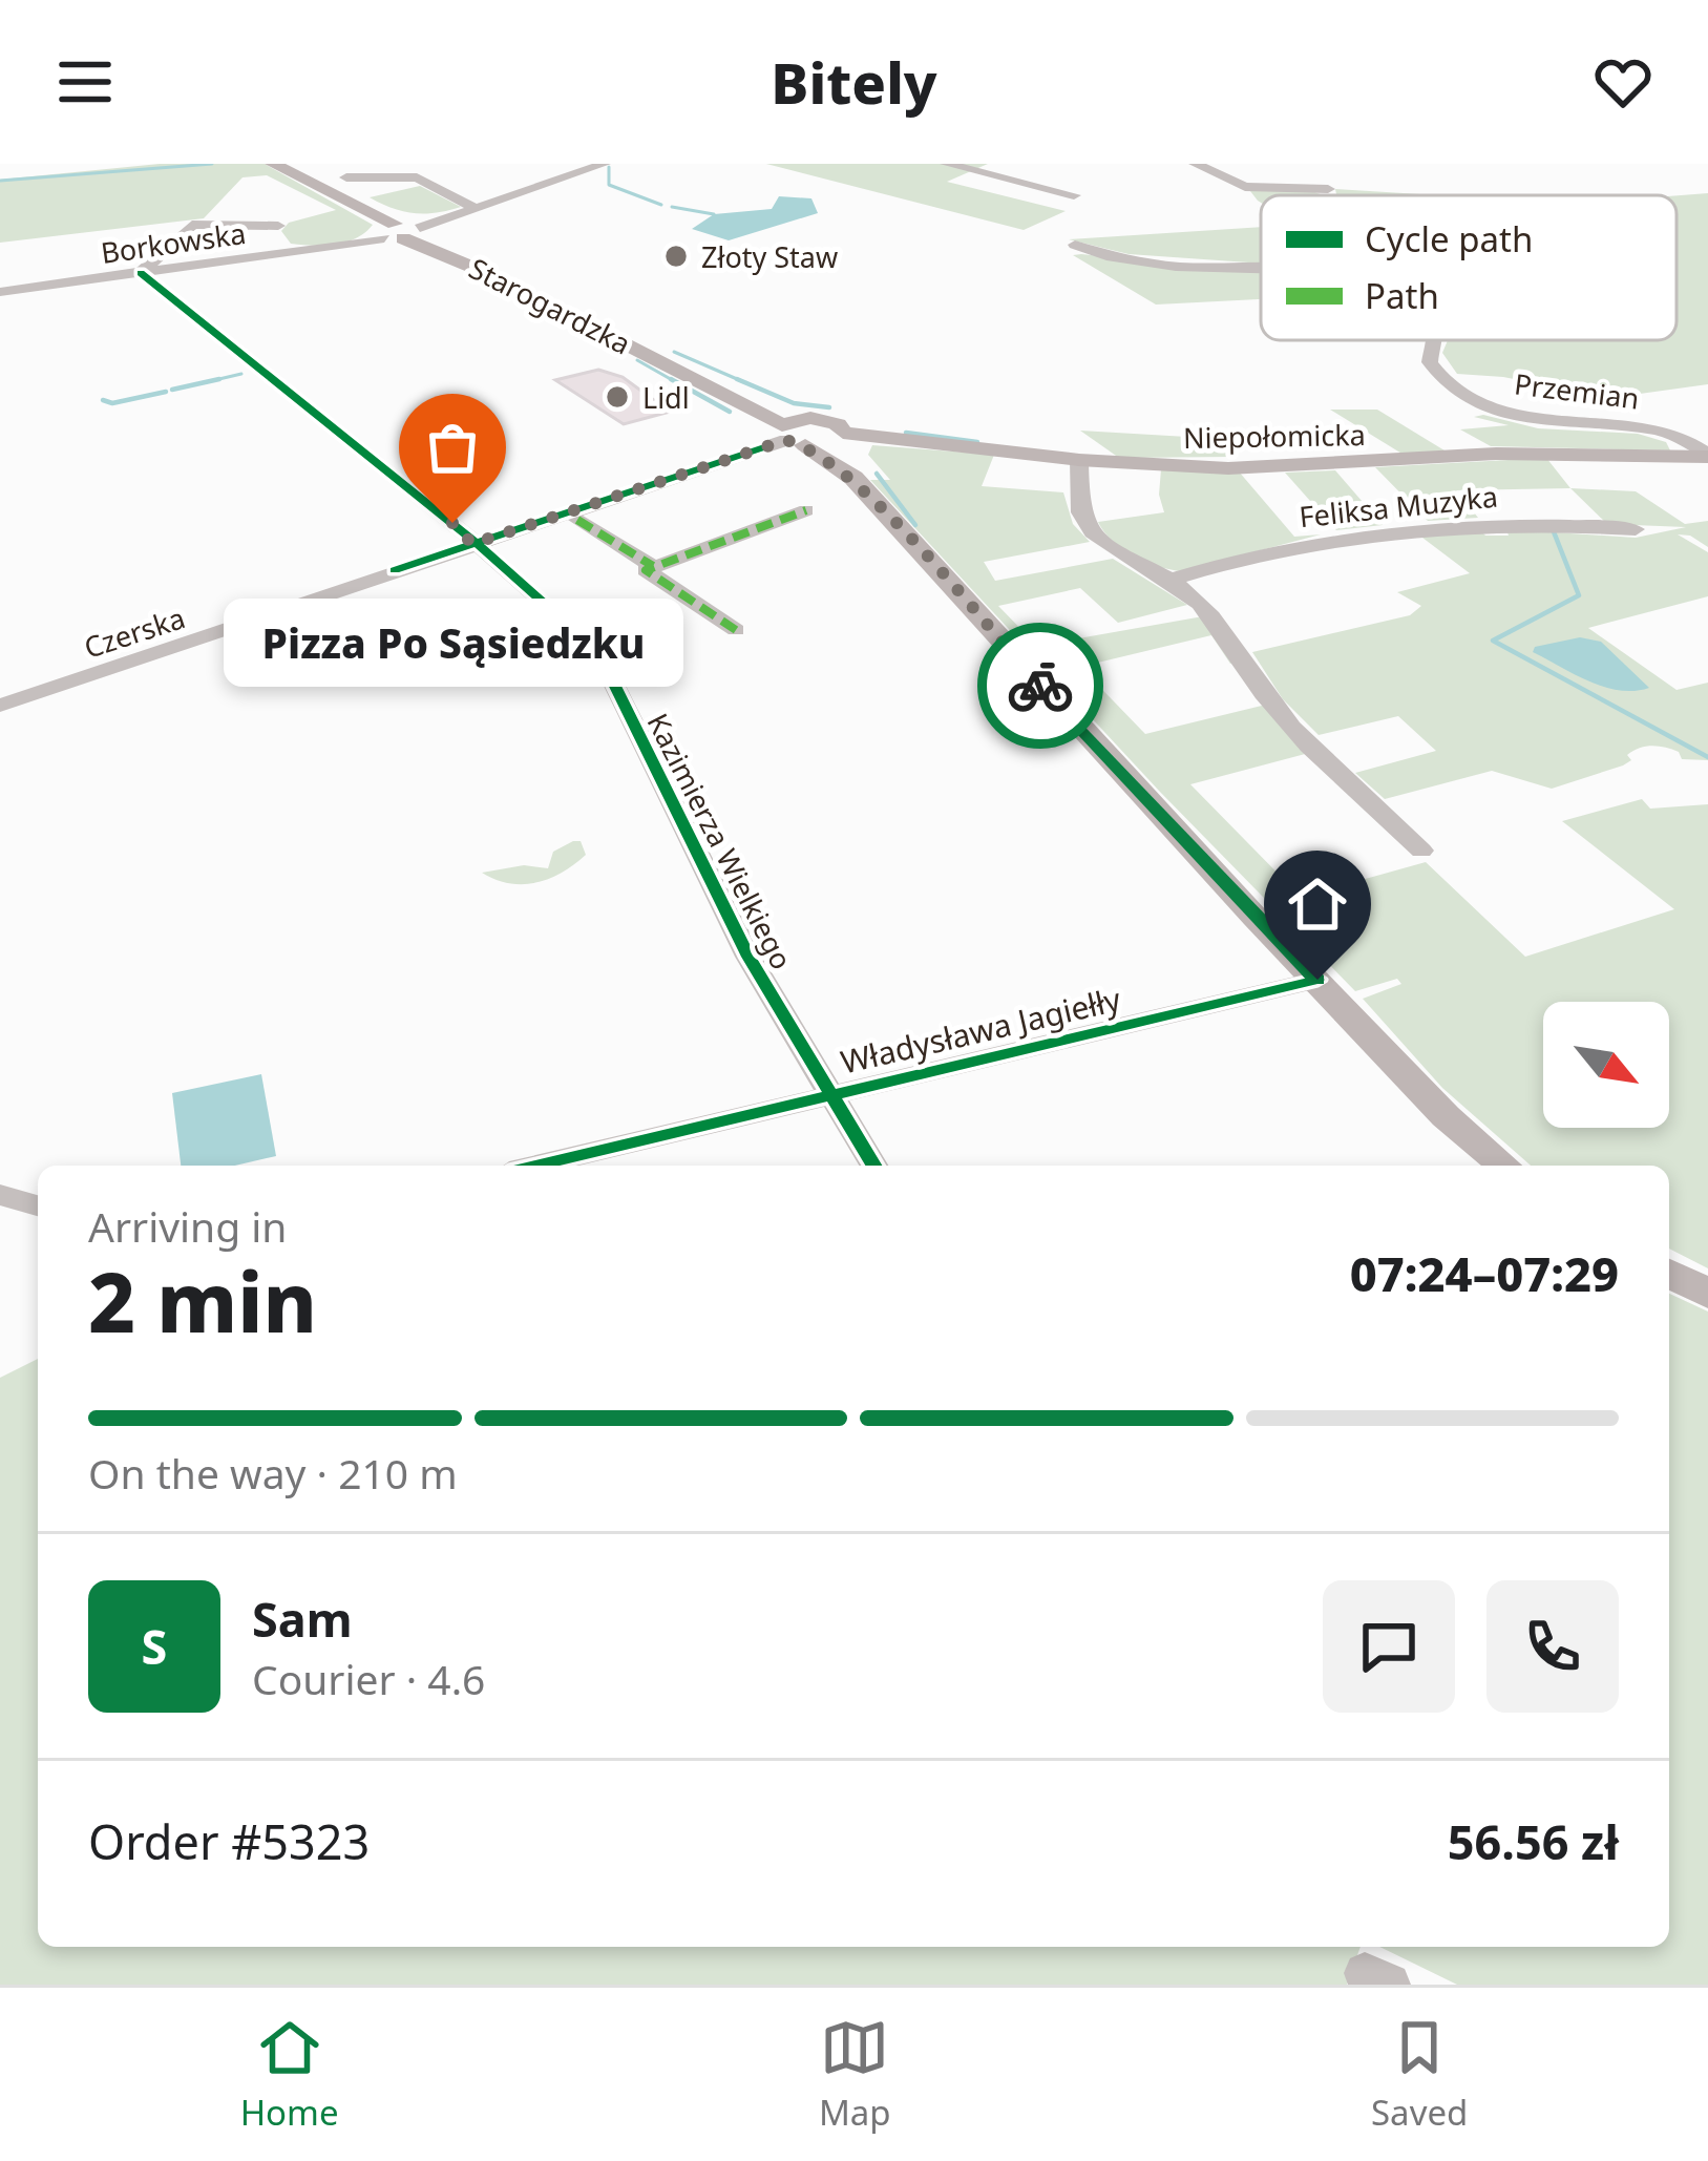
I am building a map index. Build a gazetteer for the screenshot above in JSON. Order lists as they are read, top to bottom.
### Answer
{
  "streets": {
    "main road": ["Starogardzka", "Niepołomicka"],
    "street": [
      "Borkowska",
      "Przemian",
      "Feliksa Muzyka",
      "Czerska",
      "Kazimierza Wielkiego",
      "Władysława Jagiełły"
    ]
  },
  "crossings": [
    ["Borkowska", "Starogardzka"],
    ["Borkowska", "Kazimierza Wielkiego"],
    ["Starogardzka", "Niepołomicka"],
    ["Starogardzka", "Czerska"],
    ["Starogardzka", "Władysława Jagiełły"],
    ["Przemian", "Niepołomicka"],
    ["Niepołomicka", "Czerska"],
    ["Czerska", "Kazimierza Wielkiego"],
    ["Kazimierza Wielkiego", "Władysława Jagiełły"]
  ],
  "places": ["Złoty Staw", "Lidl", "Pizza Po Sąsiedzku"],
  "legend": ["Cycle path", "Path"],
  "north": "bottom right",
  "page": {
    "header": "Bitely",
    "bubble": "Pizza Po Sąsiedzku",
    "heading": ["2 min", "Arriving in", "07:24–07:29"],
    "panel": [
      "Sam",
      "Courier · 4.6",
      "Order #5323",
      "56.56 zł"
    ],
    "bar": "On the way · 210 m",
    "round": "S",
    "tabs": ["Home", "Map", "Saved"]
  }
}
